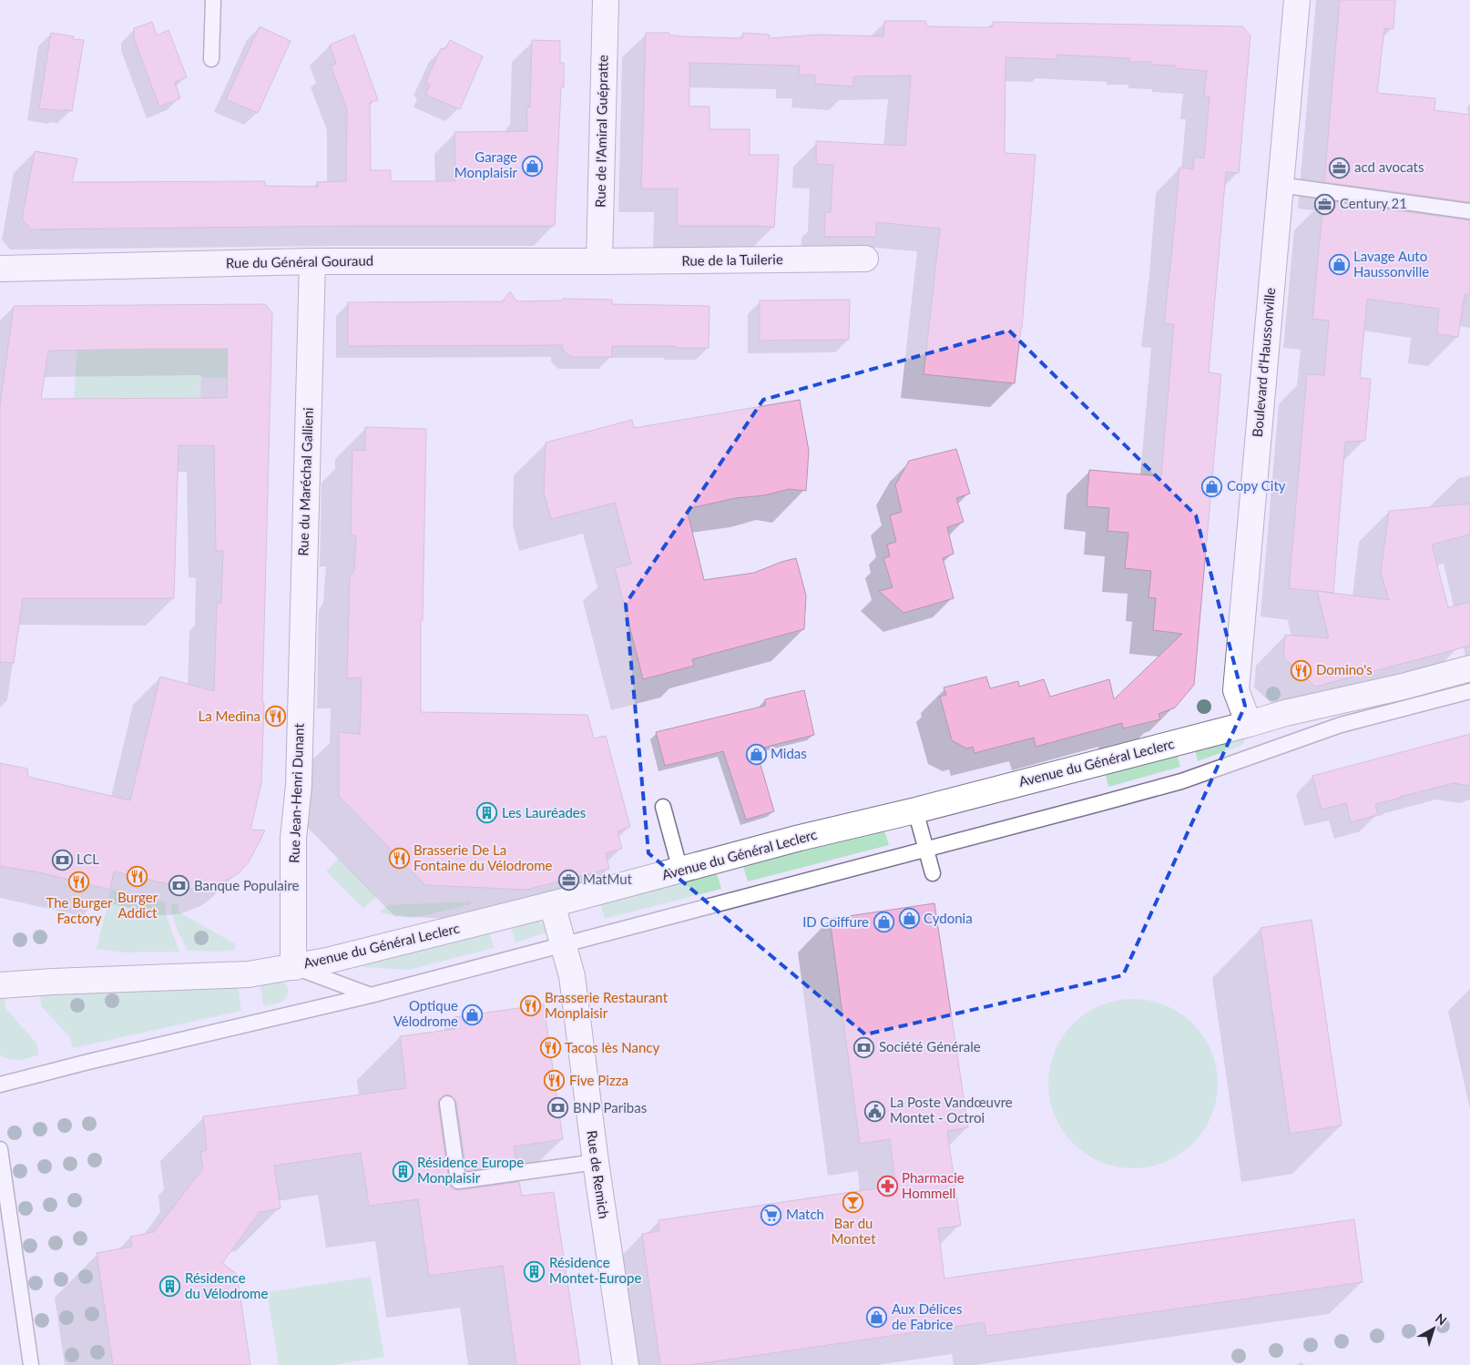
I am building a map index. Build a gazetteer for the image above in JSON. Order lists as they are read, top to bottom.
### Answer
{
  "streets": {
    "street": [
      "Rue de l'Amiral Guépratte",
      "Rue de la Tuilerie",
      "Rue du Général Gouraud",
      "Boulevard d'Haussonville",
      "Rue du Maréchal Gallieni",
      "Avenue du Général Leclerc",
      "Rue Jean-Henri Dunant",
      "Rue de Remich"
    ]
  },
  "crossings": [
    ["Rue de l'Amiral Guépratte", "Rue de la Tuilerie"],
    ["Rue de l'Amiral Guépratte", "Rue du Général Gouraud"],
    ["Rue de la Tuilerie", "Rue du Général Gouraud"],
    ["Rue du Général Gouraud", "Rue du Maréchal Gallieni"],
    ["Boulevard d'Haussonville", "Avenue du Général Leclerc"],
    ["Rue du Maréchal Gallieni", "Rue Jean-Henri Dunant"],
    ["Avenue du Général Leclerc", "Rue Jean-Henri Dunant"],
    ["Avenue du Général Leclerc", "Rue de Remich"]
  ],
  "places": {
    "shop": [
      "Garage Monplaisir",
      "Lavage Auto Haussonville",
      "Copy City",
      "Midas",
      "Cydonia",
      "ID Coiffure",
      "Optique Vélodrome",
      "Aux Délices de Fabrice"
    ],
    "office": ["acd avocats", "Century 21", "MatMut"],
    "restaurant": [
      "Domino's",
      "La Medina",
      "Brasserie De La Fontaine du Vélodrome",
      "Burger Addict",
      "The Burger Factory",
      "Brasserie Restaurant Monplaisir",
      "Tacos lès Nancy",
      "Five Pizza"
    ],
    "building": [
      "Les Lauréades",
      "Résidence Europe Monplaisir",
      "Résidence Montet-Europe",
      "Résidence du Vélodrome"
    ],
    "bank": [
      "LCL",
      "Banque Populaire",
      "Société Générale",
      "BNP Paribas"
    ],
    "public building": ["La Poste Vandœuvre Montet - Octroi"],
    "pharmacy": ["Pharmacie Hommell"],
    "bar": ["Bar du Montet"],
    "supermarket": ["Match"]
  },
  "north": "top right"
}
